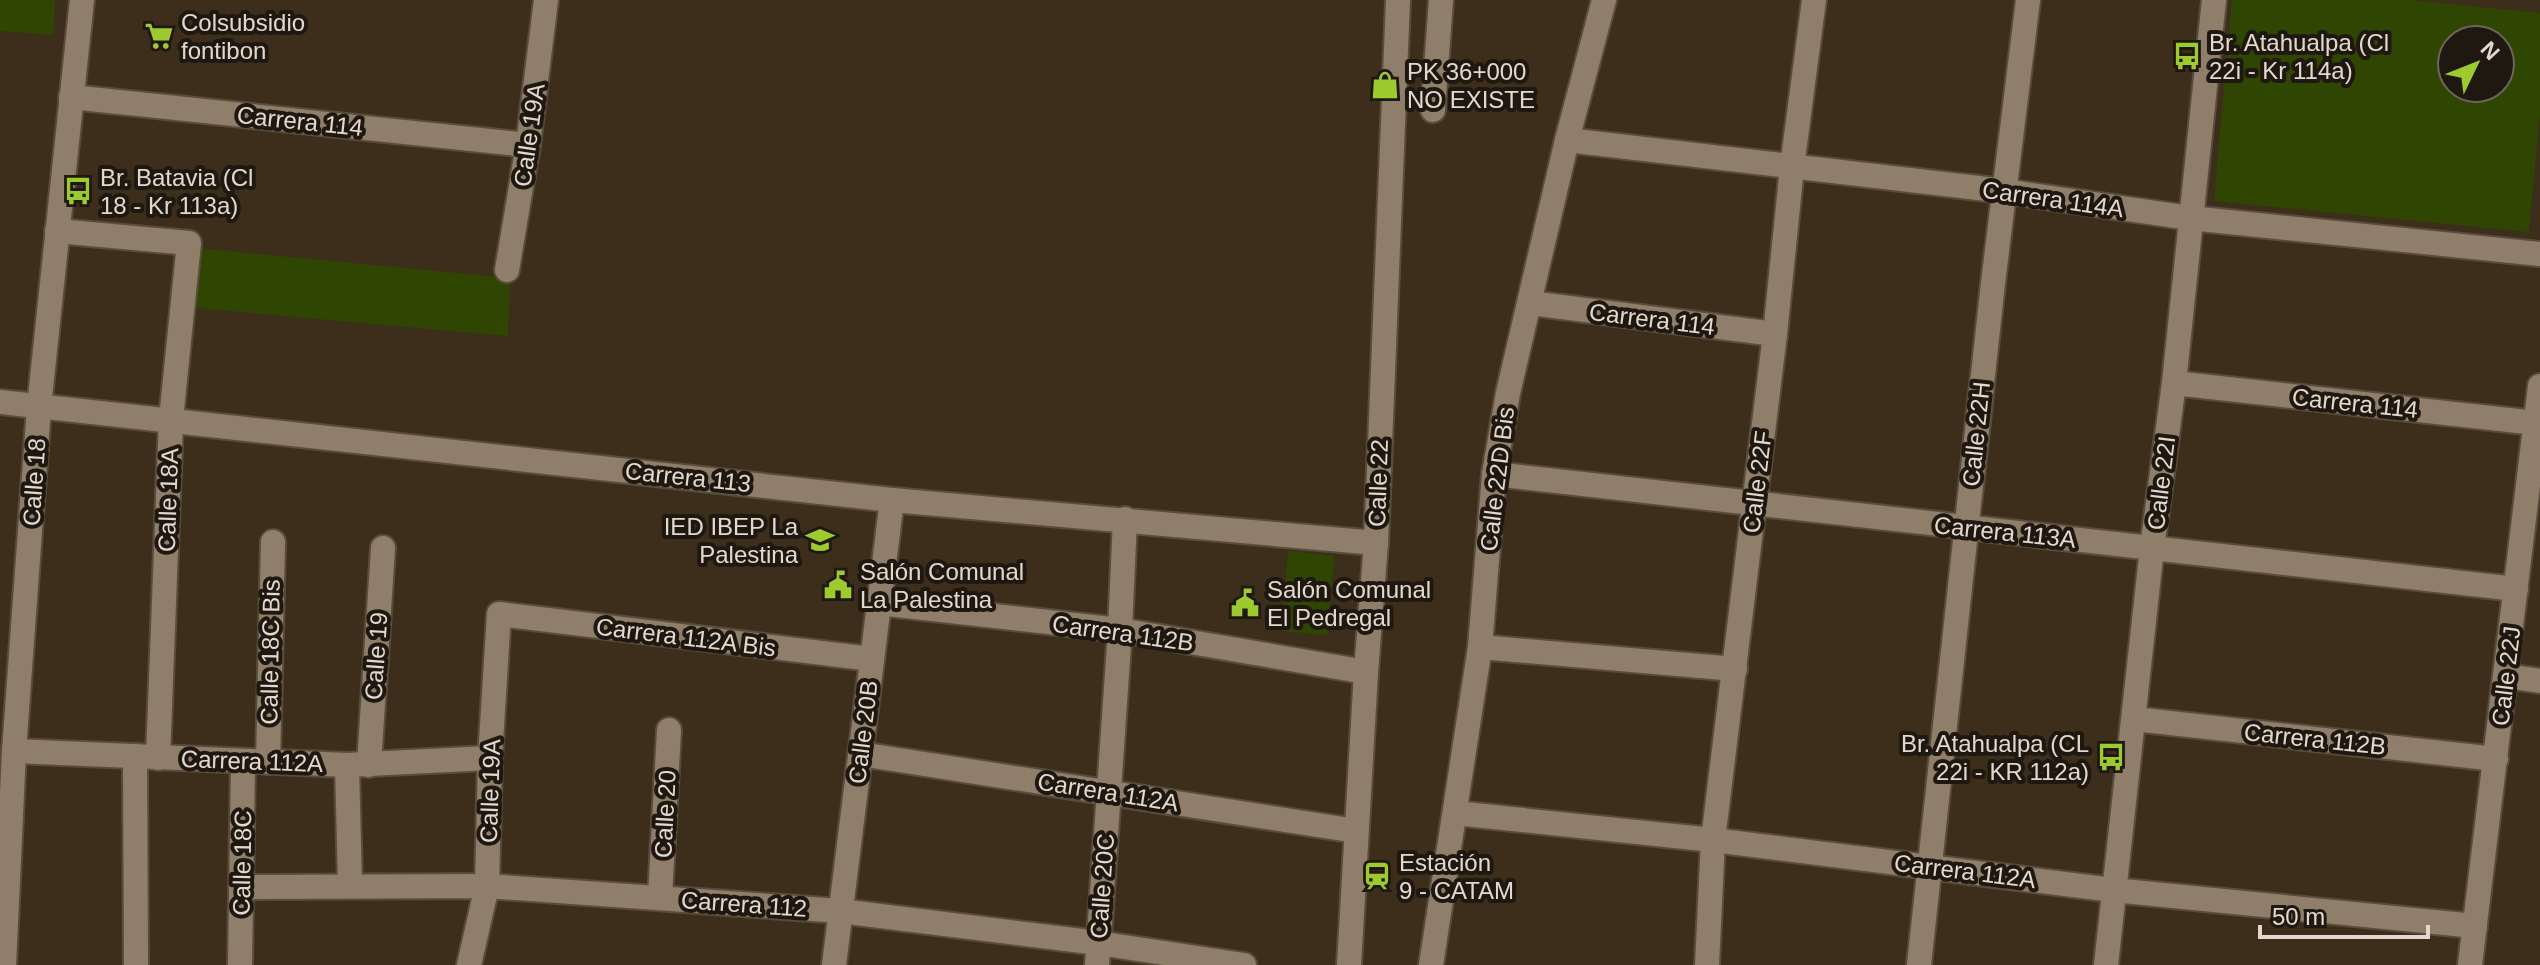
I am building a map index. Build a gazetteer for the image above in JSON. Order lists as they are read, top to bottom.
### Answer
{
  "streets": {
    "street": [
      "Carrera 114",
      "Calle 19A",
      "Carrera 114A",
      "Calle 22H",
      "Carrera 113",
      "Calle 22D Bis",
      "Calle 18",
      "Calle 22F",
      "Calle 22",
      "Calle 22I",
      "Calle 18A",
      "Carrera 113A",
      "Carrera 112B",
      "Carrera 112A Bis",
      "Calle 18C Bis",
      "Calle 19",
      "Calle 22J",
      "Calle 20B",
      "Carrera 112A",
      "Calle 20",
      "Calle 18C",
      "Calle 20C",
      "Carrera 112"
    ]
  },
  "crossings": [
    ["Carrera 114", "Calle 19A"],
    ["Carrera 114", "Calle 22D Bis"],
    ["Carrera 114", "Calle 18"],
    ["Carrera 114", "Calle 22F"],
    ["Carrera 114", "Calle 22I"],
    ["Carrera 114", "Calle 22J"],
    ["Calle 19A", "Carrera 112A Bis"],
    ["Calle 19A", "Carrera 112A"],
    ["Calle 19A", "Carrera 112"],
    ["Carrera 114A", "Calle 22H"],
    ["Carrera 114A", "Calle 22D Bis"],
    ["Carrera 114A", "Calle 22F"],
    ["Carrera 114A", "Calle 22I"],
    ["Calle 22H", "Carrera 113A"],
    ["Calle 22H", "Carrera 112A"],
    ["Carrera 113", "Calle 18"],
    ["Carrera 113", "Calle 22"],
    ["Carrera 113", "Calle 18A"],
    ["Carrera 113", "Calle 20B"],
    ["Carrera 113", "Calle 20C"],
    ["Calle 22D Bis", "Carrera 113A"],
    ["Calle 22D Bis", "Carrera 112A"],
    ["Calle 18", "Calle 18A"],
    ["Calle 18", "Carrera 112A"],
    ["Calle 22F", "Carrera 113A"],
    ["Calle 22F", "Carrera 112A"],
    ["Calle 22", "Carrera 112B"],
    ["Calle 22", "Carrera 112A"],
    ["Calle 22I", "Carrera 113A"],
    ["Calle 22I", "Carrera 112B"],
    ["Calle 22I", "Carrera 112A"],
    ["Calle 18A", "Carrera 112A"],
    ["Carrera 113A", "Calle 22J"],
    ["Carrera 112B", "Calle 22J"],
    ["Carrera 112B", "Calle 20B"],
    ["Carrera 112B", "Calle 20C"],
    ["Carrera 112A Bis", "Calle 20B"],
    ["Calle 18C Bis", "Carrera 112A"],
    ["Calle 18C Bis", "Calle 18C"],
    ["Calle 19", "Carrera 112A"],
    ["Calle 19", "Carrera 112"],
    ["Calle 22J", "Carrera 112A"],
    ["Calle 20B", "Carrera 112A"],
    ["Calle 20B", "Carrera 112"],
    ["Carrera 112A", "Calle 18C"],
    ["Carrera 112A", "Calle 20C"],
    ["Calle 20", "Carrera 112"],
    ["Calle 18C", "Carrera 112"],
    ["Calle 20C", "Carrera 112"]
  ],
  "places": {
    "supermarket": ["Colsubsidio fontibon"],
    "bus stop": ["Br. Atahualpa (Cl 22i - Kr 114a)", "Br. Batavia (Cl 18 - Kr 113a)", "Br. Atahualpa (CL 22i - KR 112a)"],
    "shop": ["PK 36+000 NO EXISTE"],
    "school or university": ["IED IBEP La Palestina"],
    "public building": ["Salón Comunal La Palestina", "Salón Comunal El Pedregal"],
    "station": ["Estación 9 - CATAM"]
  },
  "scale_bar": "50 m",
  "north": "top right"
}
